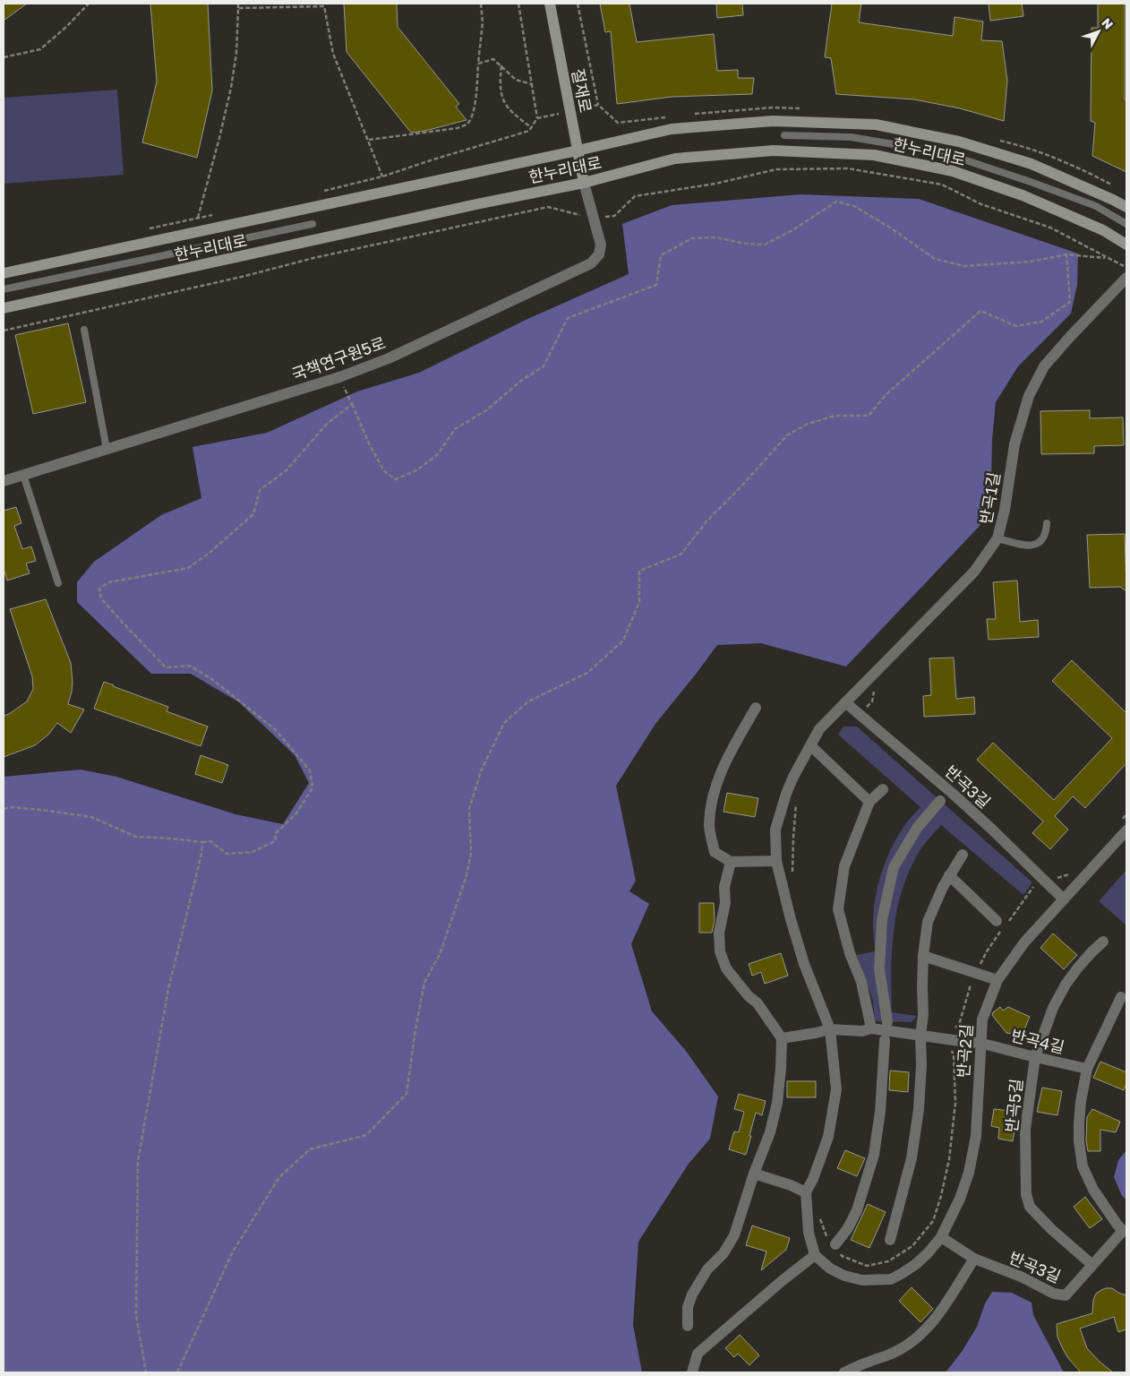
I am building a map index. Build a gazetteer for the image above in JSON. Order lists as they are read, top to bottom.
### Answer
{
  "streets": {
    "street": [
      "절재로",
      "한누리대로",
      "국책연구원5로",
      "반곡1길",
      "반곡3길",
      "반곡4길",
      "반곡2길",
      "반곡5길"
    ]
  },
  "crossings": [
    ["절재로", "한누리대로"],
    ["절재로", "국책연구원5로"],
    ["한누리대로", "국책연구원5로"],
    ["반곡1길", "반곡3길"],
    ["반곡1길", "반곡4길"],
    ["반곡3길", "반곡4길"],
    ["반곡3길", "반곡2길"],
    ["반곡3길", "반곡5길"],
    ["반곡4길", "반곡2길"],
    ["반곡4길", "반곡5길"]
  ],
  "north": "top right"
}
